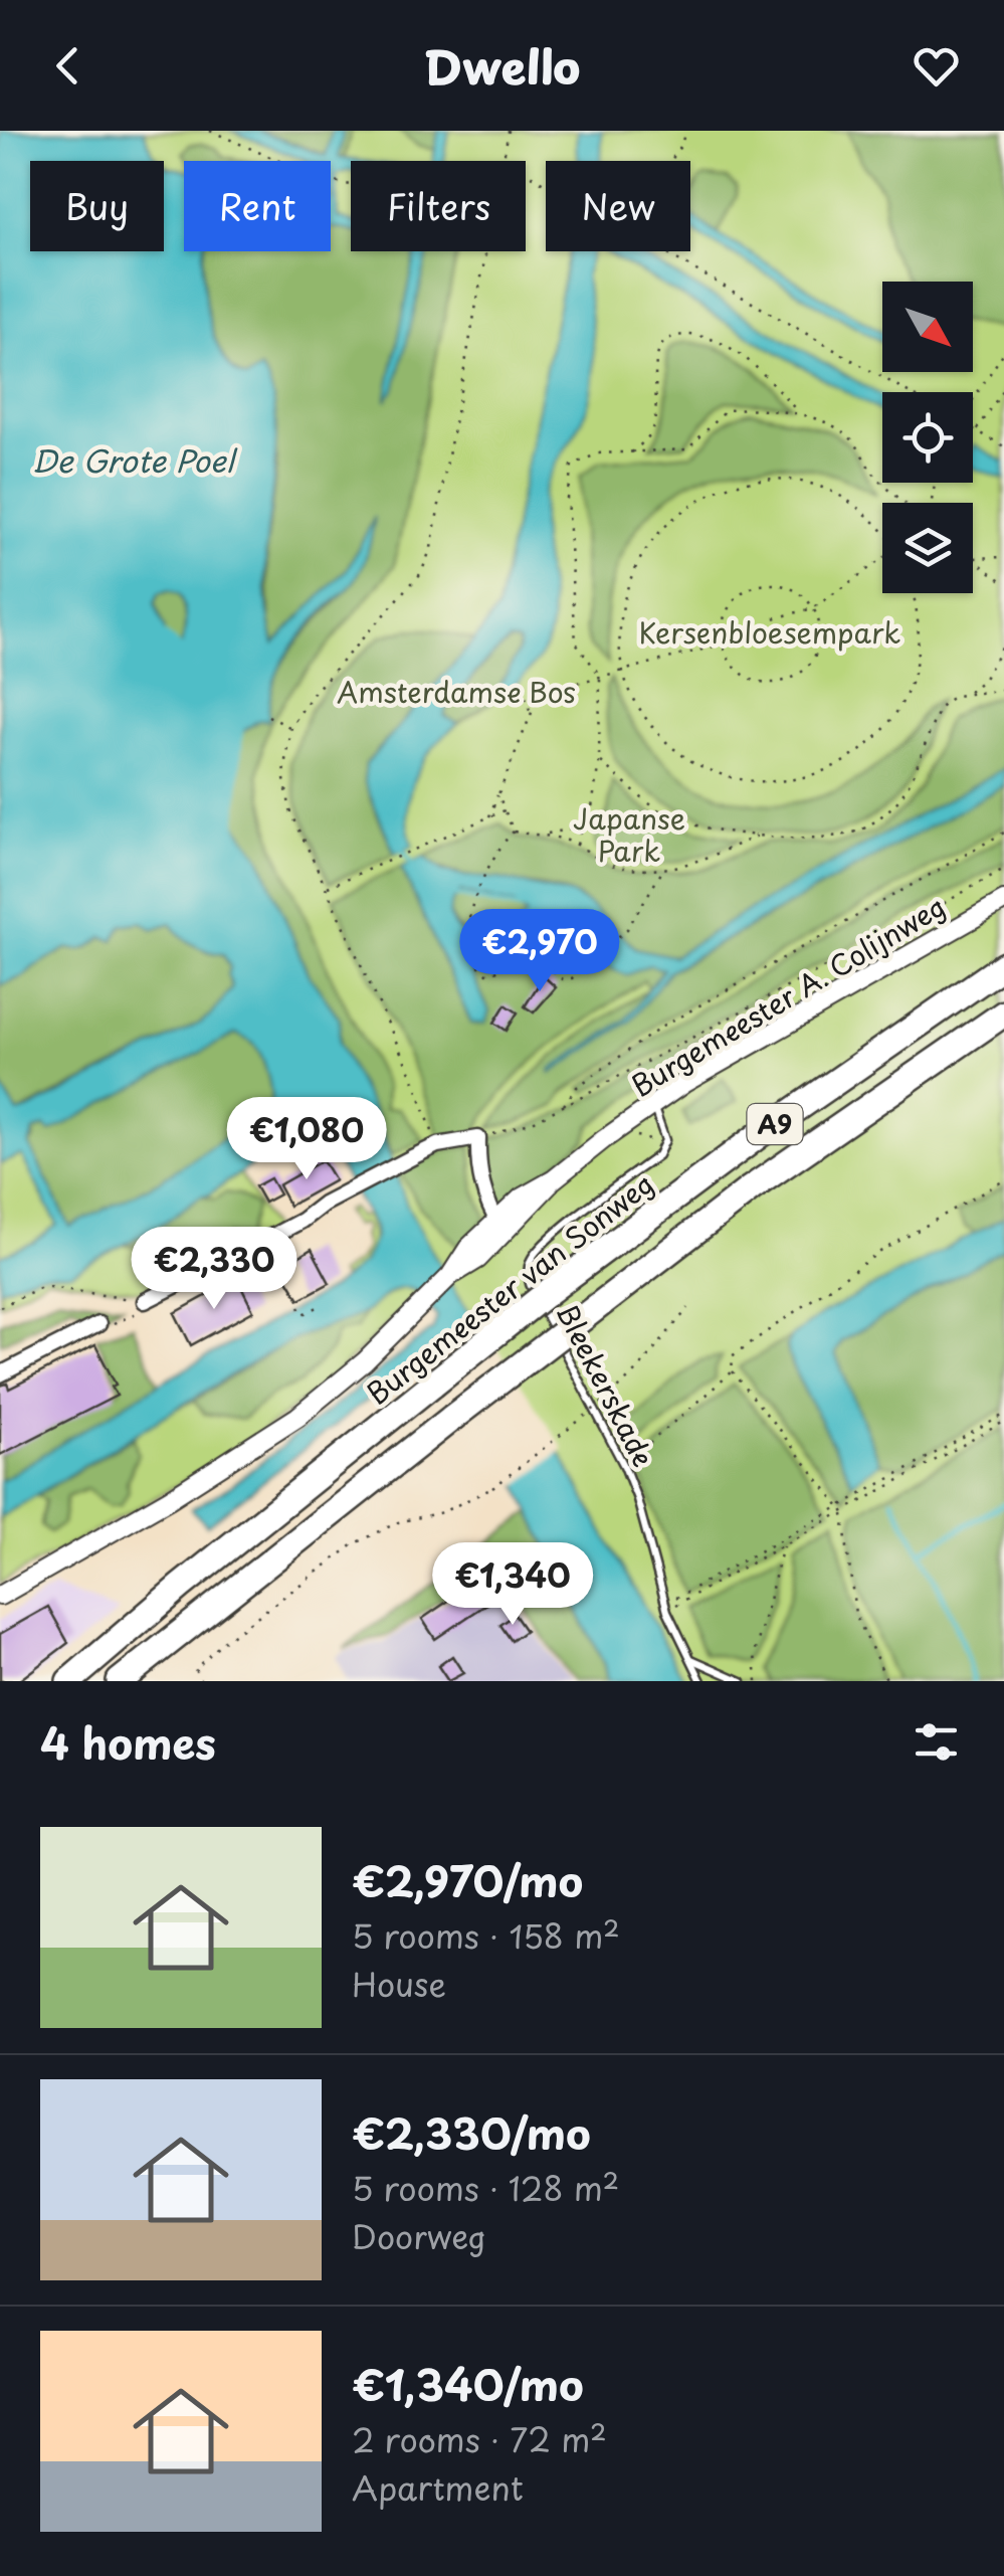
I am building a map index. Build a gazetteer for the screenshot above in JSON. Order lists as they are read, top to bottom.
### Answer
{
  "streets": {
    "highway": ["A9", "Burgemeester van Sonweg"],
    "street": ["Burgemeester A. Colijnweg"],
    "lane": ["Bleekerskade"]
  },
  "crossings": [
    ["Burgemeester A. Colijnweg", "Bleekerskade"]
  ],
  "water": ["De Grote Poel"],
  "parks": ["Kersenbloesempark", "Amsterdamse Bos", "Japanse Park"],
  "north": "bottom right",
  "page": {
    "header": "Dwello",
    "chip": [
      "Buy",
      "Rent",
      "Filters",
      "New"
    ],
    "price": [
      "€2,970",
      "€1,080",
      "€2,330",
      "€1,340"
    ],
    "heading": "4 homes",
    "list": [
      {
        "name": "€2,970/mo",
        "note": "5 rooms · 158 m² · House"
      },
      {
        "name": "€2,330/mo",
        "note": "5 rooms · 128 m² · Doorweg"
      },
      {
        "name": "€1,340/mo",
        "note": "2 rooms · 72 m² · Apartment"
      }
    ]
  }
}
